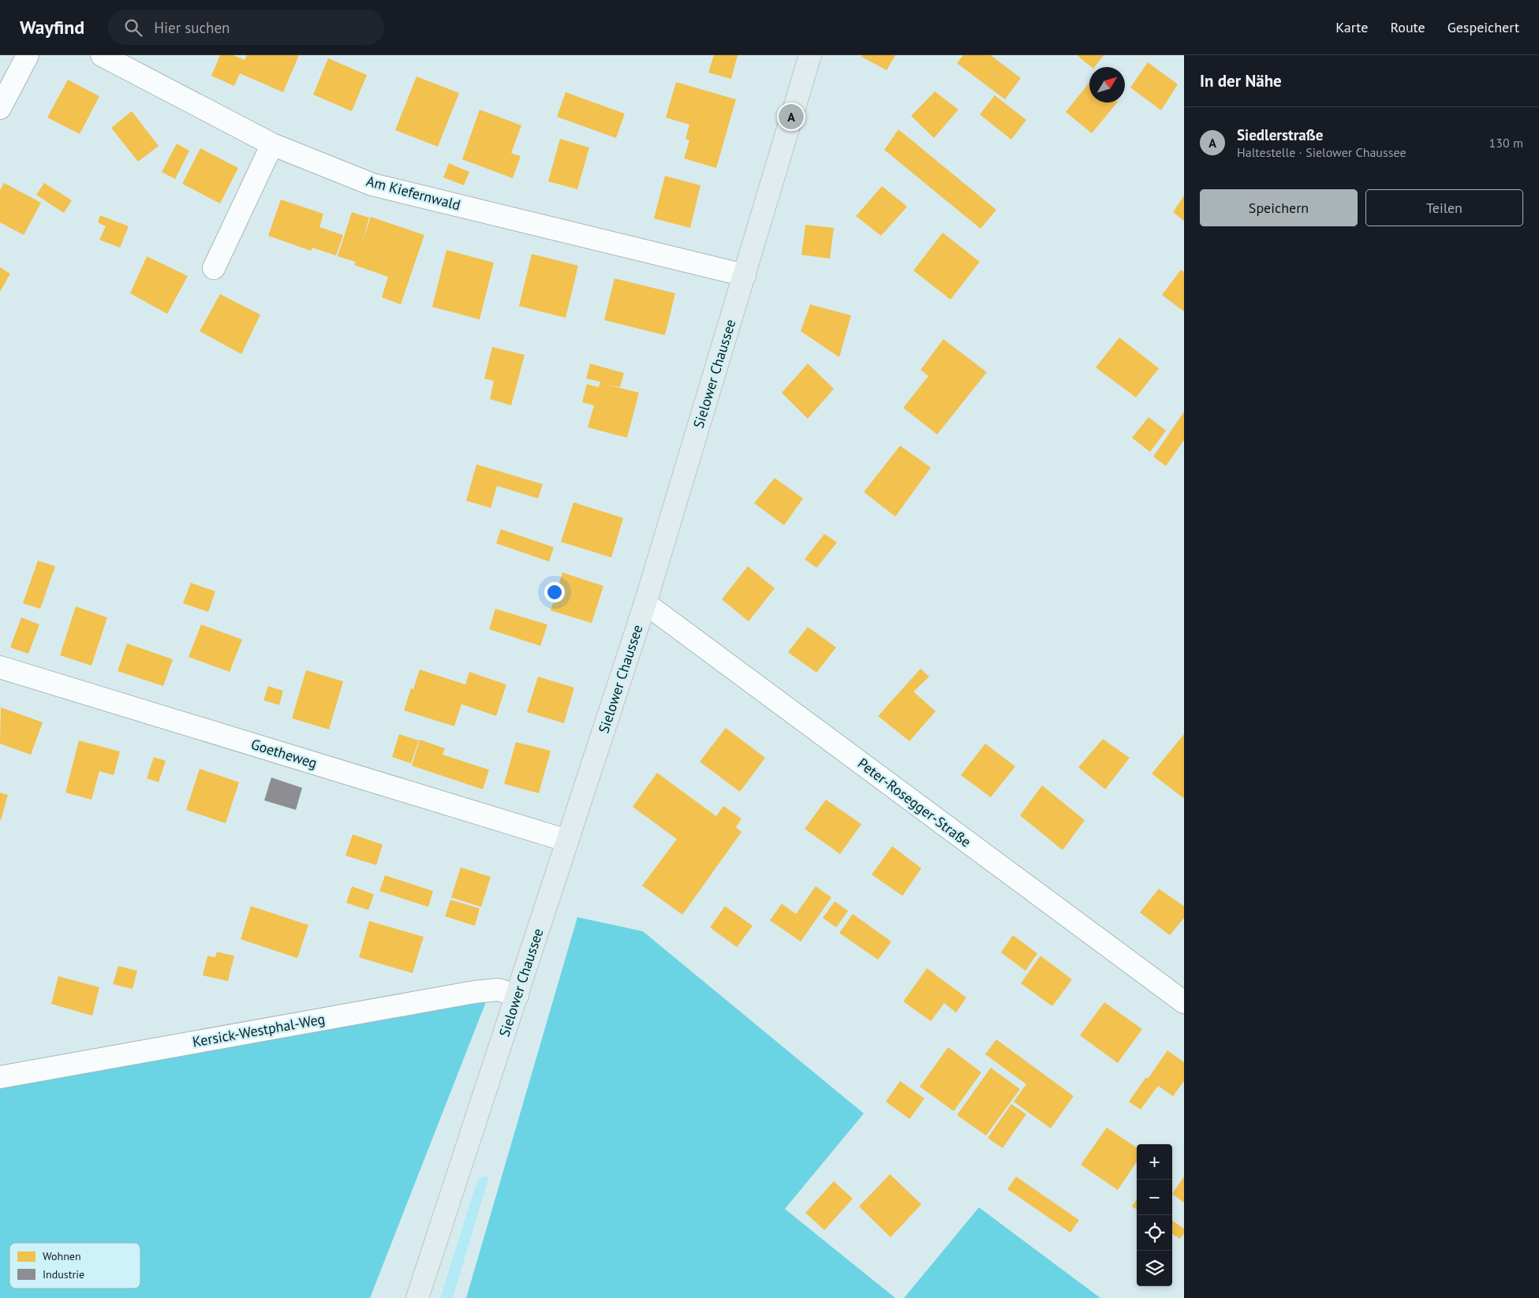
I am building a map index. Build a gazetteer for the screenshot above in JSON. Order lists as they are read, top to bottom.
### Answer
{
  "streets": {
    "main road": ["Sielower Chaussee"],
    "street": [
      "Am Kiefernwald",
      "Goetheweg",
      "Peter-Rosegger-Straße",
      "Kersick-Westphal-Weg"
    ]
  },
  "crossings": [
    ["Am Kiefernwald", "Sielower Chaussee"],
    ["Sielower Chaussee", "Goetheweg"],
    ["Sielower Chaussee", "Peter-Rosegger-Straße"],
    ["Sielower Chaussee", "Kersick-Westphal-Weg"]
  ],
  "legend": ["Wohnen", "Industrie"],
  "north": "top right",
  "page": {
    "header": "Wayfind",
    "search": "Hier suchen",
    "nav": ["Karte", "Route", "Gespeichert"],
    "heading": "In der Nähe",
    "pins": "A",
    "list": [
      {
        "mark": "A",
        "name": "Siedlerstraße",
        "note": "Haltestelle · Sielower Chaussee",
        "value": "130 m"
      }
    ],
    "buttons": ["Speichern", "Teilen"],
    "map_buttons": ["+", "−"]
  }
}
